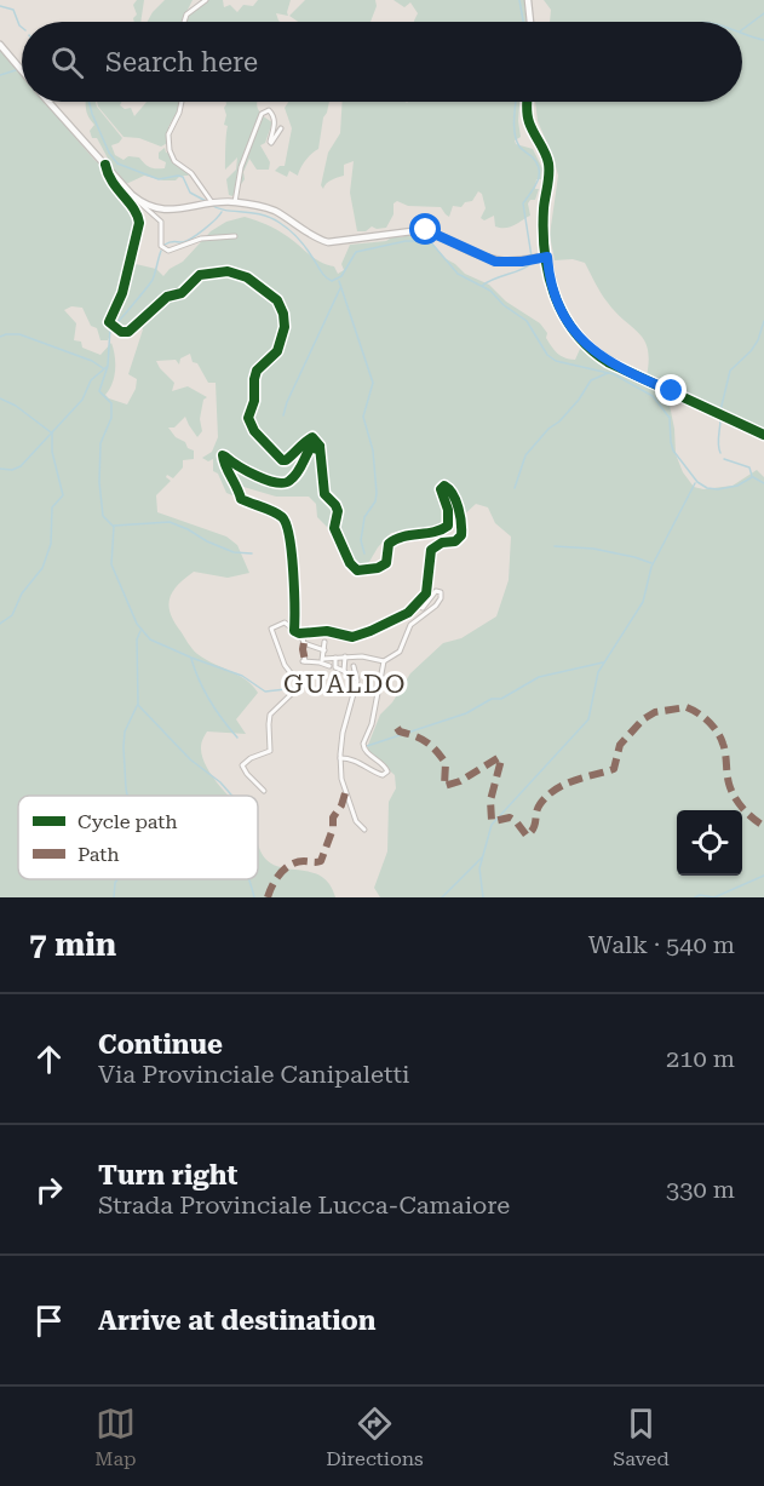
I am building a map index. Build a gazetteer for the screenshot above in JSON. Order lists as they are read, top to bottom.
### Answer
{
  "districts": ["GUALDO"],
  "legend": ["Cycle path", "Path"],
  "page": {
    "search": "Search here",
    "heading": ["7 min", "Walk · 540 m"],
    "list": [
      ["Continue", "Via Provinciale Canipaletti", "210 m"],
      ["Turn right", "Strada Provinciale Lucca-Camaiore", "330 m"],
      "Arrive at destination"
    ],
    "nav": ["Map", "Directions", "Saved"]
  }
}
